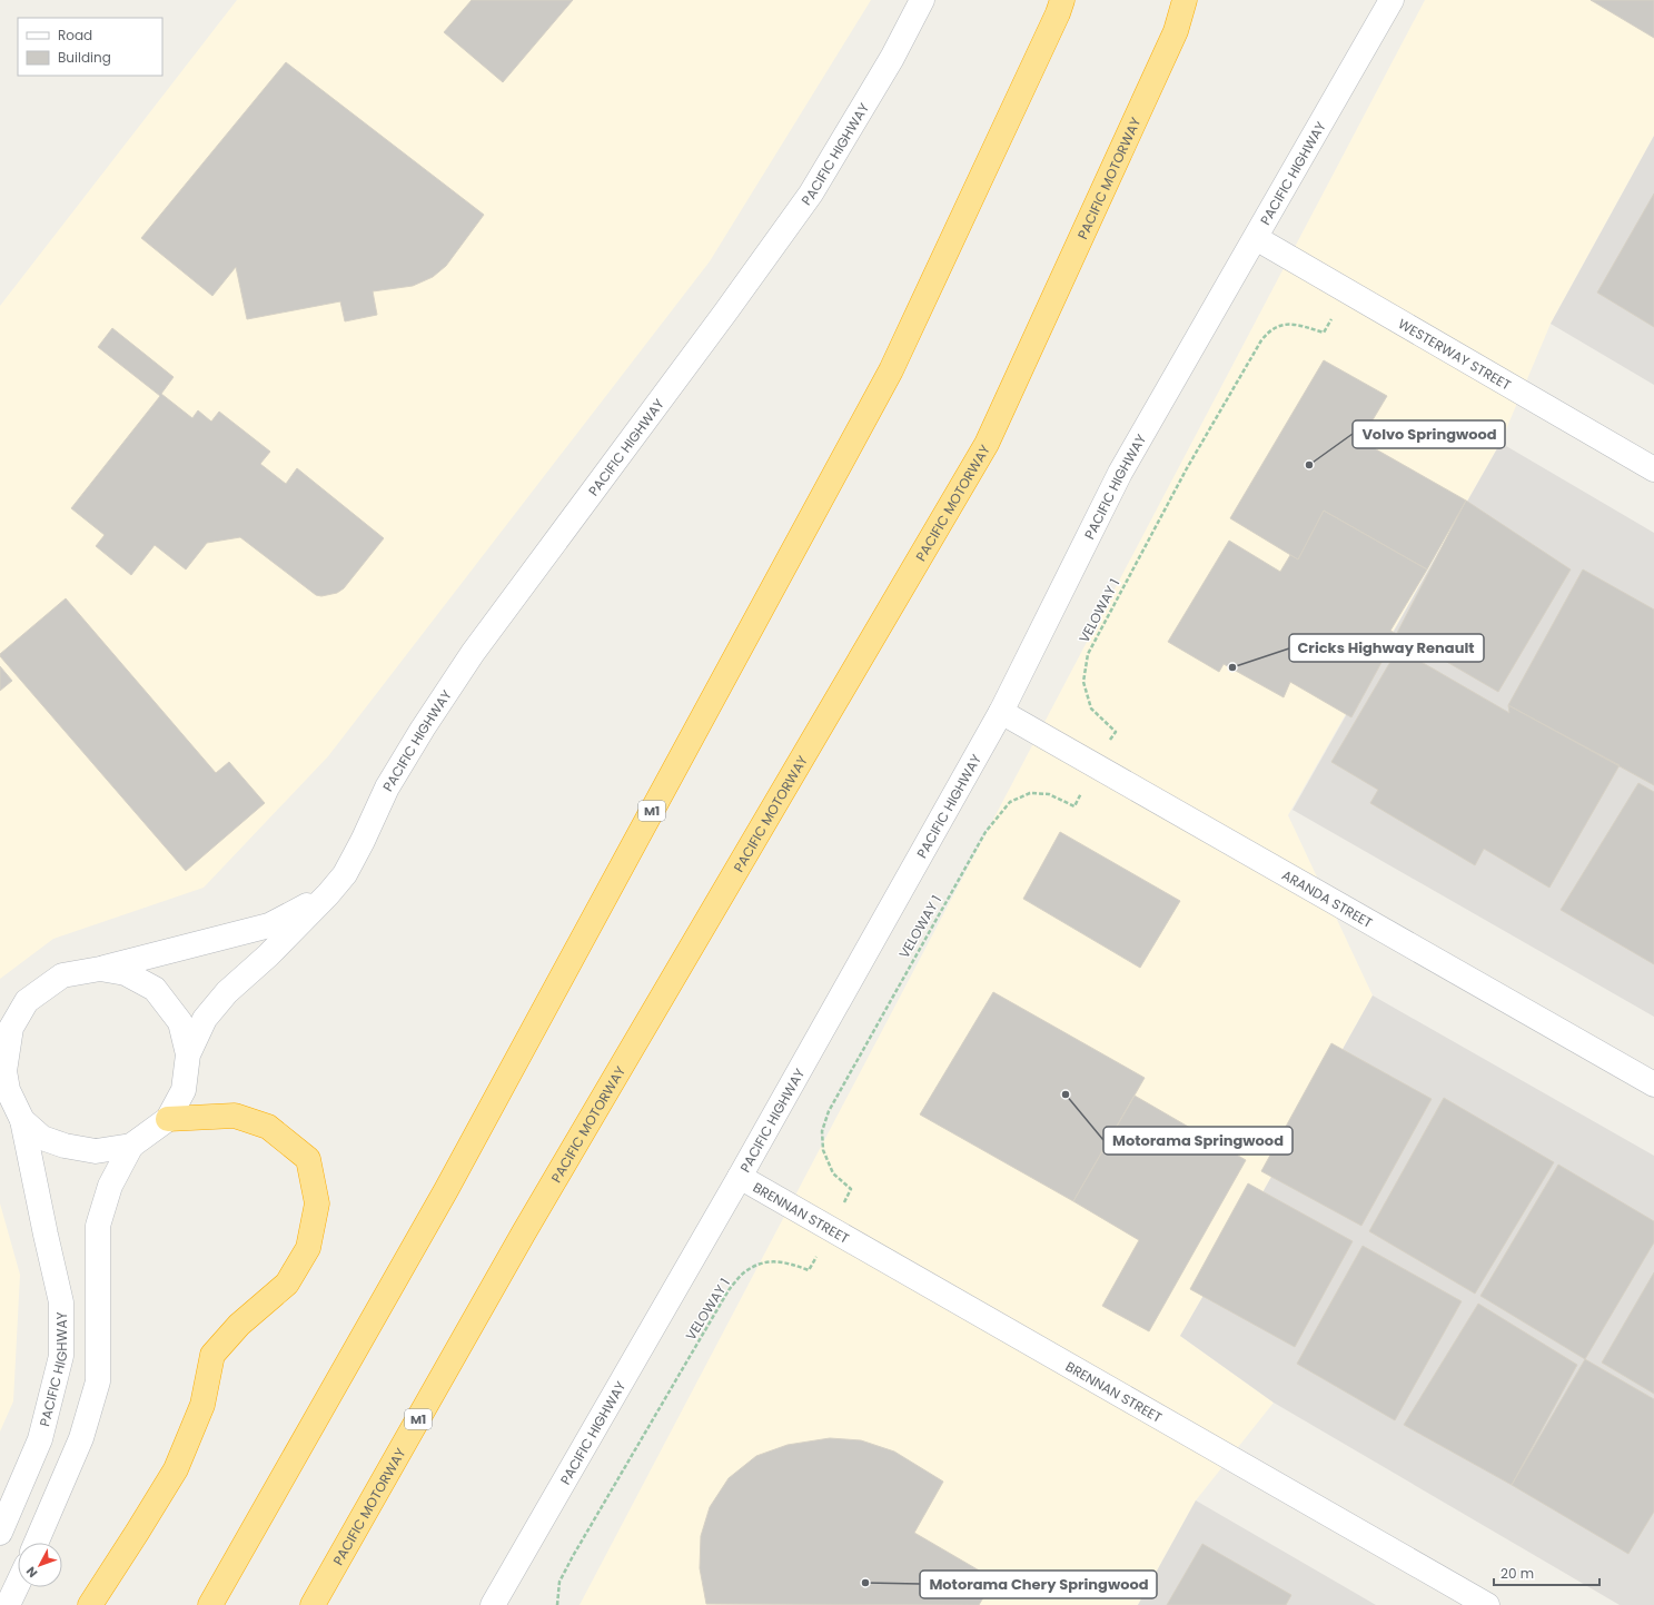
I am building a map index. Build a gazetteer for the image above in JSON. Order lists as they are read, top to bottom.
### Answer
{
  "streets": {
    "highway": ["PACIFIC MOTORWAY", "M1"],
    "street": [
      "PACIFIC HIGHWAY",
      "WESTERWAY STREET",
      "ARANDA STREET",
      "BRENNAN STREET"
    ],
    "path": ["VELOWAY 1"]
  },
  "crossings": [
    ["PACIFIC HIGHWAY", "WESTERWAY STREET"],
    ["PACIFIC HIGHWAY", "ARANDA STREET"],
    ["PACIFIC HIGHWAY", "BRENNAN STREET"],
    ["VELOWAY 1", "ARANDA STREET"],
    ["VELOWAY 1", "BRENNAN STREET"]
  ],
  "places": [
    "Volvo Springwood",
    "Cricks Highway Renault",
    "Motorama Springwood",
    "Motorama Chery Springwood"
  ],
  "legend": ["Road", "Building"],
  "scale_bar": "20 m",
  "north": "bottom left"
}
